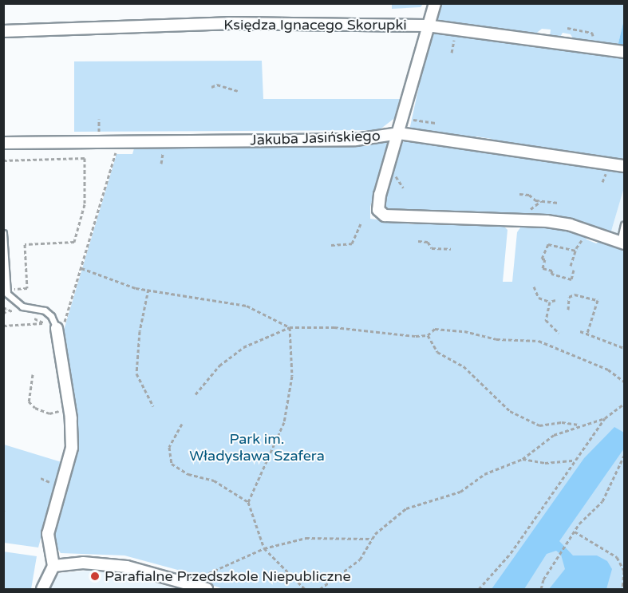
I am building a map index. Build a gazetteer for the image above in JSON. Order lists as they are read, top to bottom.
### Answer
{
  "streets": {
    "street": ["Księdza Ignacego Skorupki", "Jakuba Jasińskiego"]
  },
  "parks": ["Park im. Władysława Szafera"],
  "places": ["Parafialne Przedszkole Niepubliczne"]
}
